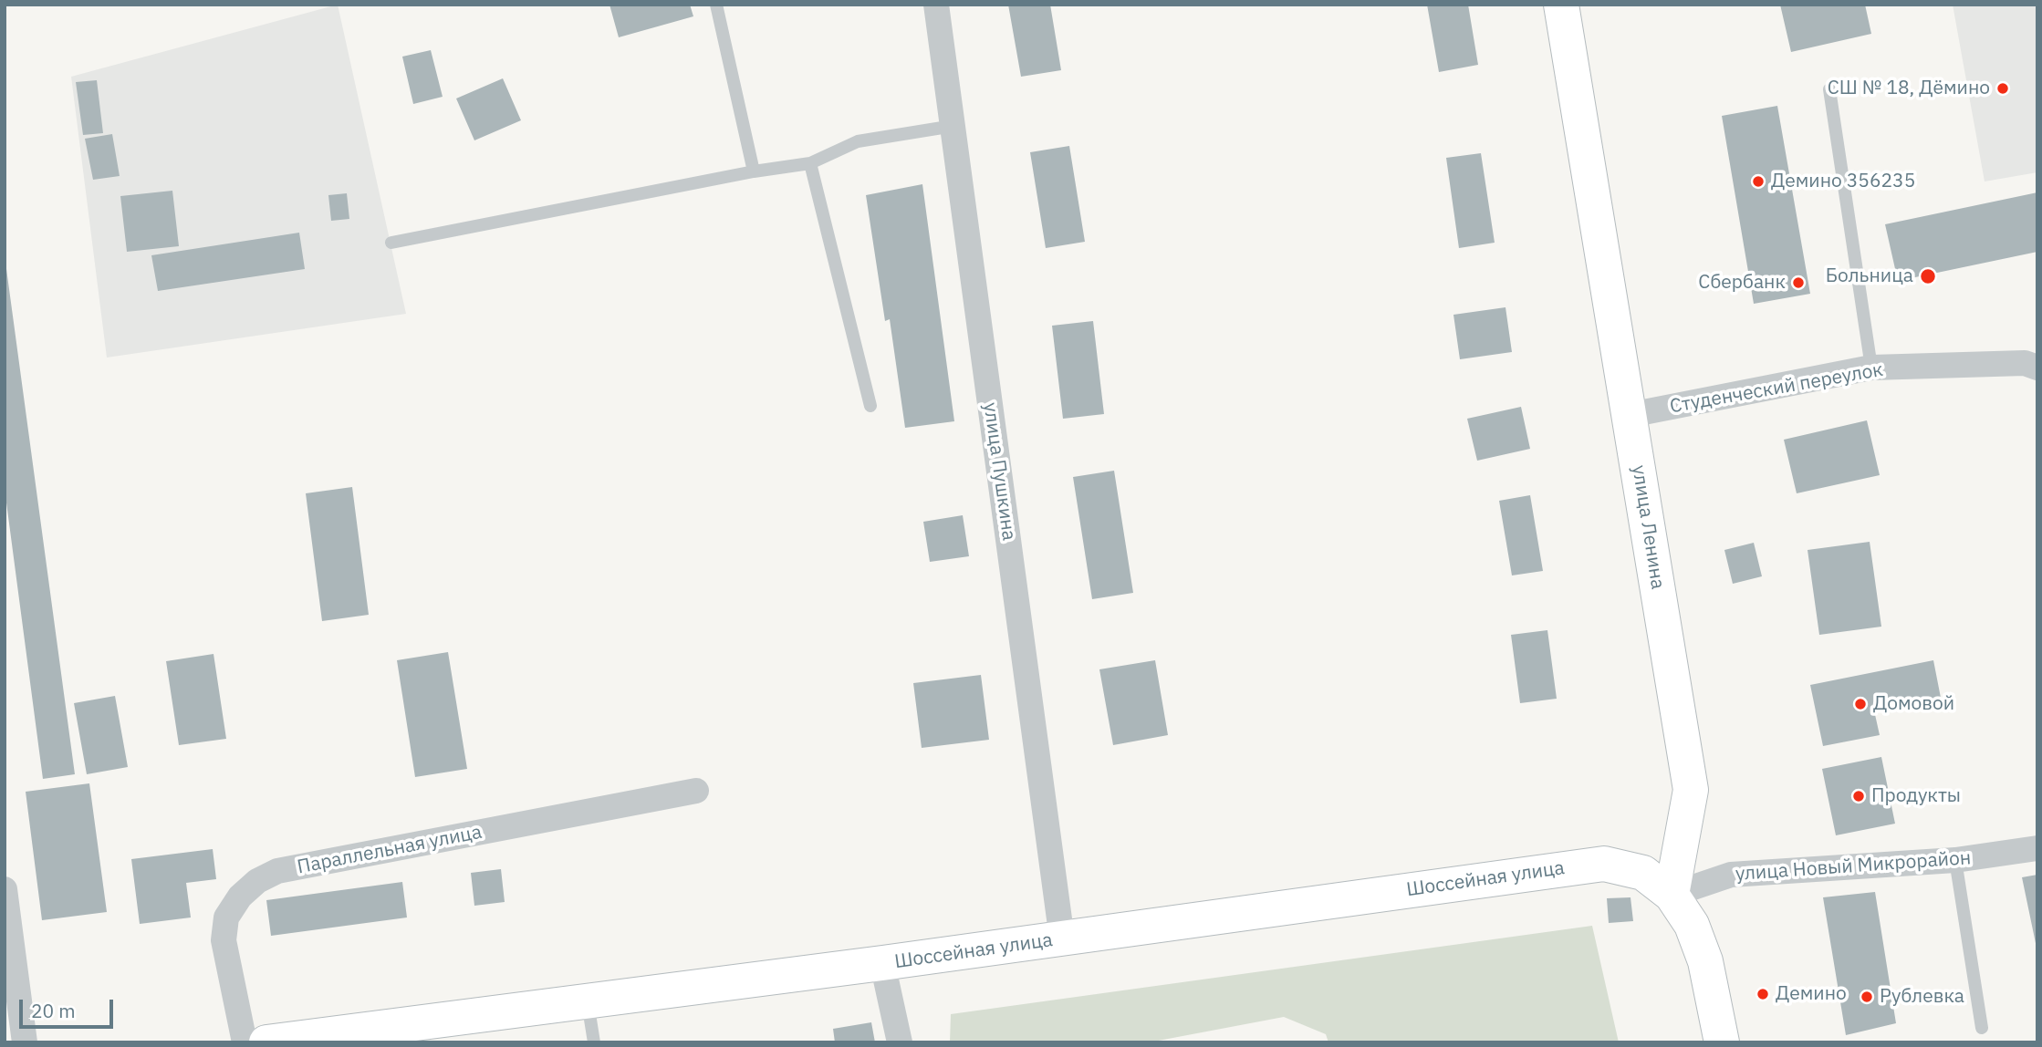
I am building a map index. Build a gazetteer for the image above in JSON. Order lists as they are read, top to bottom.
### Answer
{
  "streets": {
    "street": [
      "Студенческий переулок",
      "улица Пушкина",
      "улица Ленина",
      "Параллельная улица",
      "улица Новый Микрорайон",
      "Шоссейная улица"
    ]
  },
  "crossings": [
    ["Студенческий переулок", "улица Ленина"],
    ["улица Пушкина", "Шоссейная улица"],
    ["улица Ленина", "улица Новый Микрорайон"],
    ["улица Ленина", "Шоссейная улица"],
    ["улица Новый Микрорайон", "Шоссейная улица"]
  ],
  "places": [
    "СШ № 18, Дёмино",
    "Демино 356235",
    "Больница",
    "Сбербанк",
    "Домовой",
    "Продукты",
    "Демино",
    "Рублевка"
  ],
  "scale_bar": "20 m"
}
